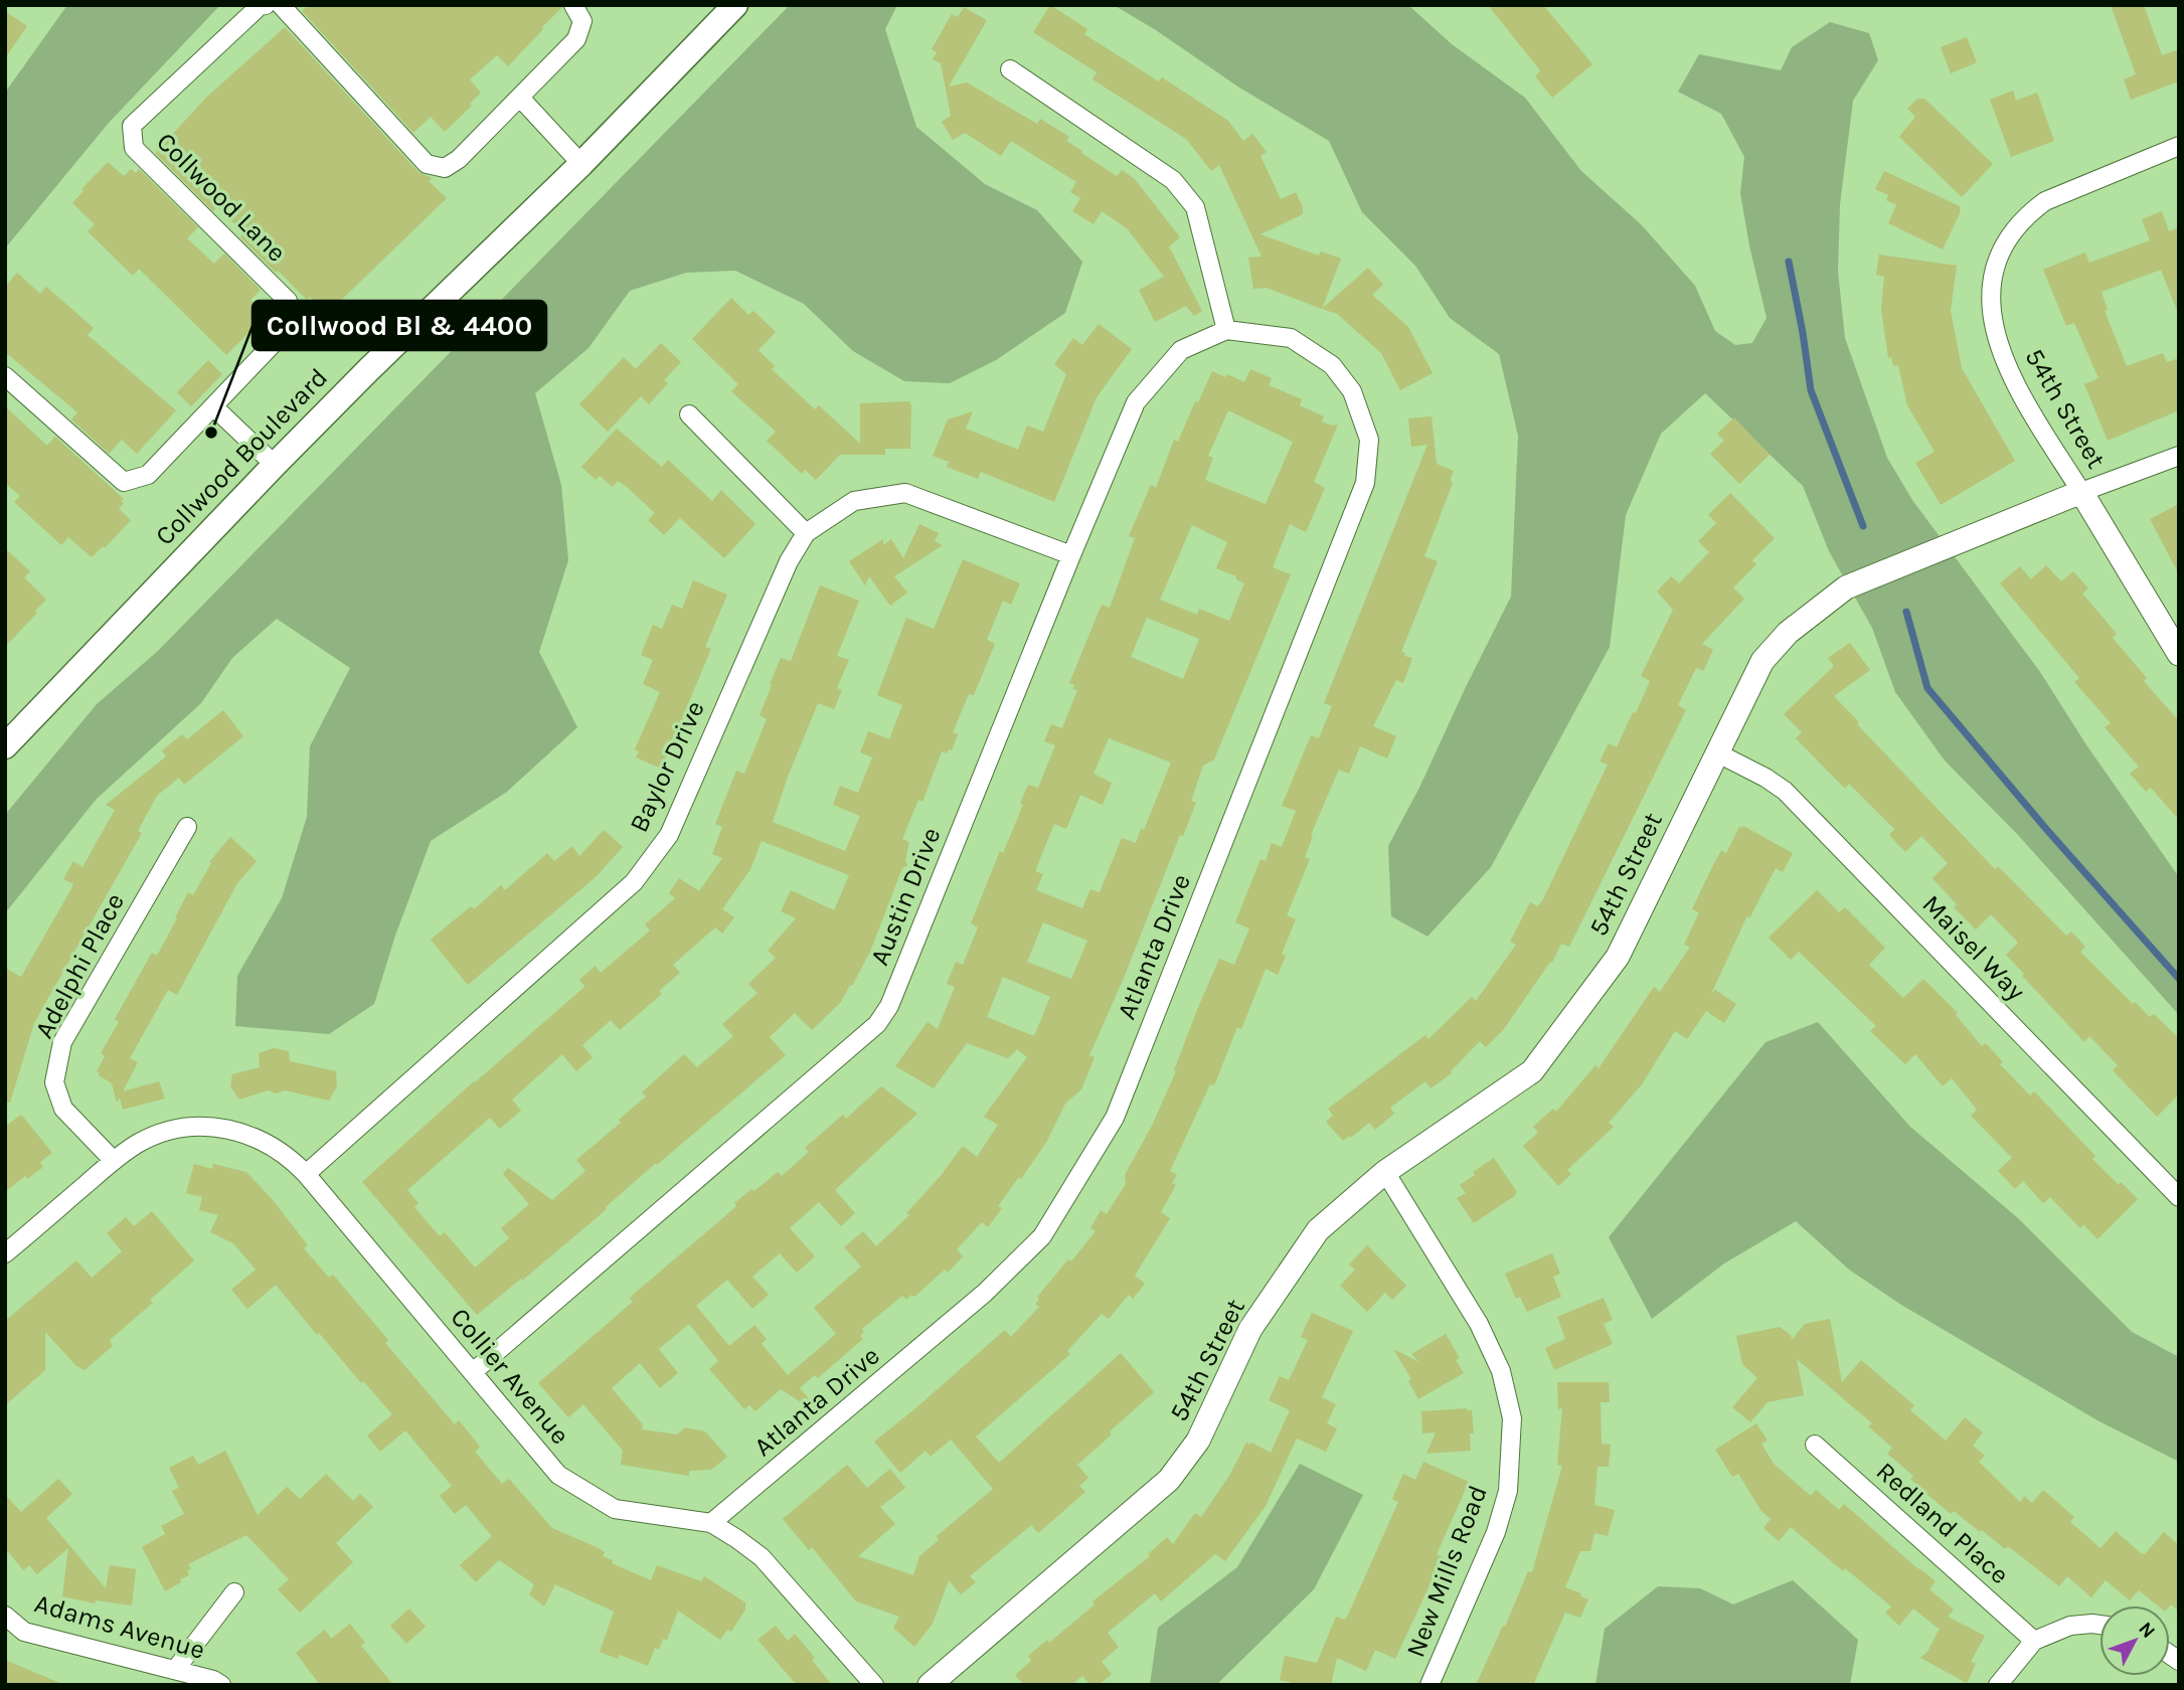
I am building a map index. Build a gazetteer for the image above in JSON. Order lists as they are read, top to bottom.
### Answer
{
  "streets": {
    "main road": ["Collwood Boulevard"],
    "street": [
      "Collwood Lane",
      "54th Street",
      "Baylor Drive",
      "Austin Drive",
      "Atlanta Drive",
      "Maisel Way",
      "Adelphi Place",
      "Collier Avenue",
      "Redland Place",
      "New Mills Road",
      "Adams Avenue"
    ]
  },
  "crossings": [
    ["54th Street", "Maisel Way"],
    ["54th Street", "New Mills Road"],
    ["Baylor Drive", "Austin Drive"],
    ["Baylor Drive", "Collier Avenue"],
    ["Austin Drive", "Atlanta Drive"],
    ["Austin Drive", "Collier Avenue"],
    ["Atlanta Drive", "Collier Avenue"],
    ["Adelphi Place", "Collier Avenue"]
  ],
  "places": ["Collwood Bl & 4400"],
  "north": "top right"
}
